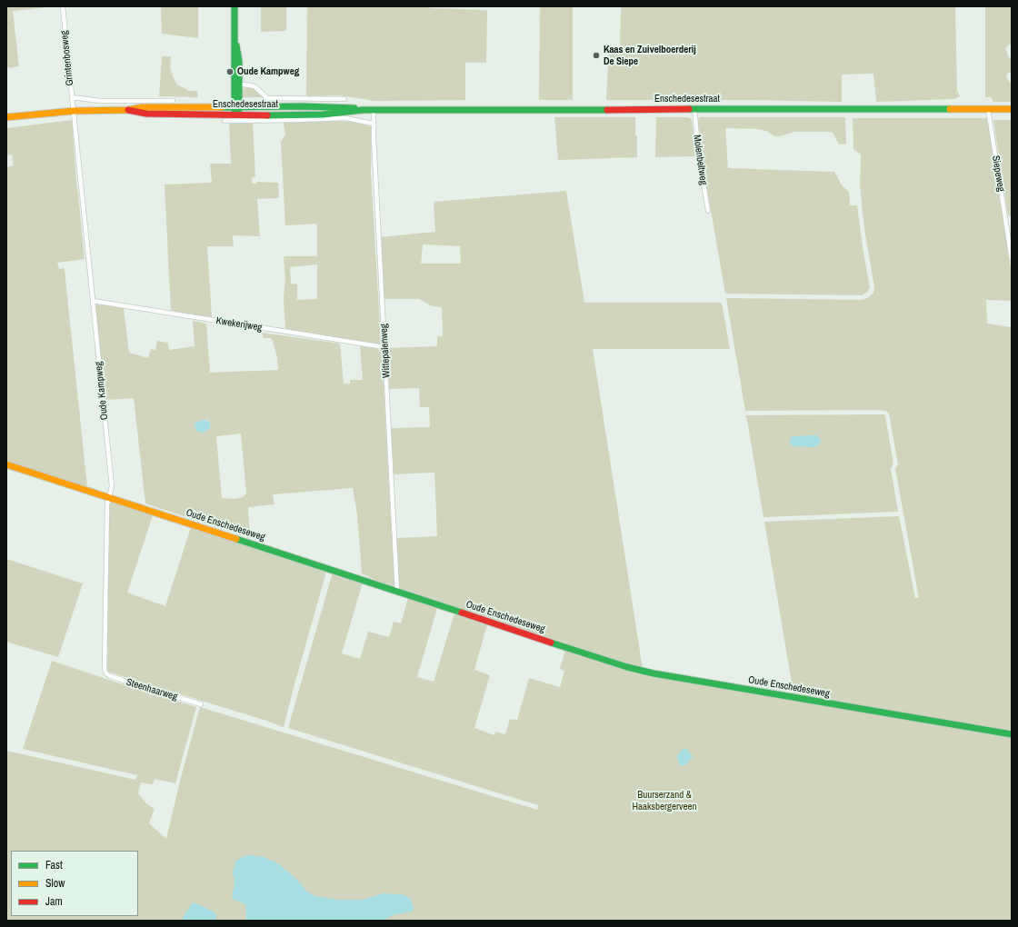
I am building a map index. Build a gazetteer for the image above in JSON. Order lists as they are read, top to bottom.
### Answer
{
  "streets": {
    "street": [
      "Grintenbosweg",
      "Enschedesestraat",
      "Molenbeltweg",
      "Siepeweg",
      "Kwekerijweg",
      "Wittepalenweg",
      "Oude Kampweg",
      "Oude Enschedeseweg",
      "Steenhaarweg"
    ]
  },
  "crossings": [
    ["Grintenbosweg", "Enschedesestraat"],
    ["Grintenbosweg", "Oude Kampweg"],
    ["Enschedesestraat", "Molenbeltweg"],
    ["Enschedesestraat", "Siepeweg"],
    ["Enschedesestraat", "Wittepalenweg"],
    ["Enschedesestraat", "Oude Kampweg"],
    ["Kwekerijweg", "Wittepalenweg"],
    ["Kwekerijweg", "Oude Kampweg"],
    ["Wittepalenweg", "Oude Enschedeseweg"],
    ["Oude Kampweg", "Oude Enschedeseweg"],
    ["Oude Kampweg", "Steenhaarweg"]
  ],
  "parks": ["Buurserzand & Haaksbergerveen"],
  "places": ["Kaas en Zuivelboerderij De Siepe", "Oude Kampweg"],
  "legend": ["Fast", "Slow", "Jam"]
}
